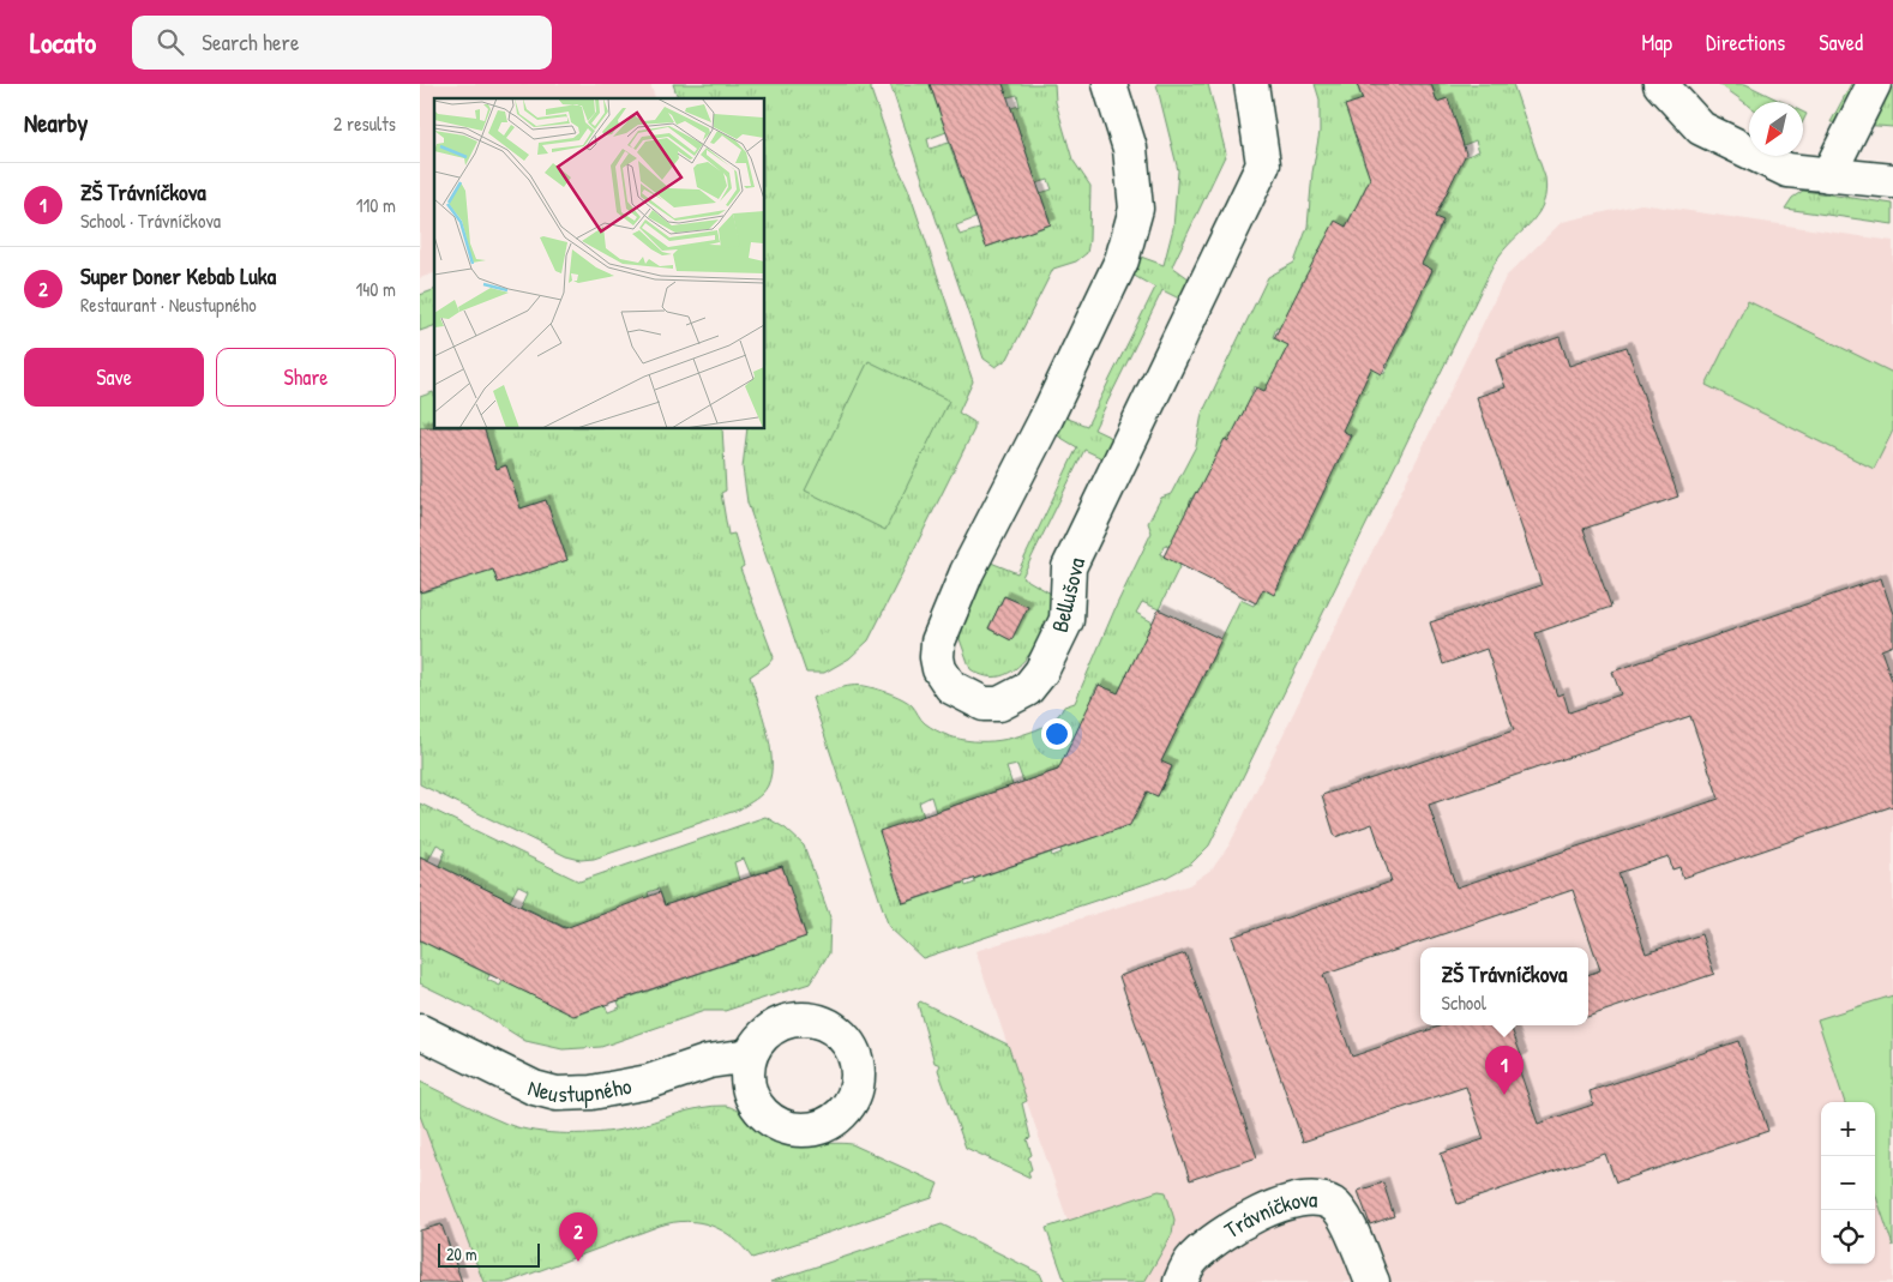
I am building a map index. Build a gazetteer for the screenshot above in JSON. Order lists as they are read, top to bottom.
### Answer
{
  "streets": {
    "street": ["Bellušova", "Neustupného", "Trávníčkova"]
  },
  "scale_bar": "20 m",
  "north": "bottom left",
  "page": {
    "header": "Locato",
    "search": "Search here",
    "nav": ["Map", "Directions", "Saved"],
    "heading": ["Nearby", "2 results"],
    "list": [
      {
        "mark": "1",
        "name": "ZŠ Trávníčkova",
        "note": "School · Trávníčkova",
        "value": "110 m"
      },
      {
        "mark": "2",
        "name": "Super Doner Kebab Luka",
        "note": "Restaurant · Neustupného",
        "value": "140 m"
      }
    ],
    "buttons": ["Save", "Share"],
    "popup": ["ZŠ Trávníčkova", "School"],
    "pins": ["1", "2"],
    "map_buttons": ["+", "−"],
    "scale": "20 m"
  }
}
